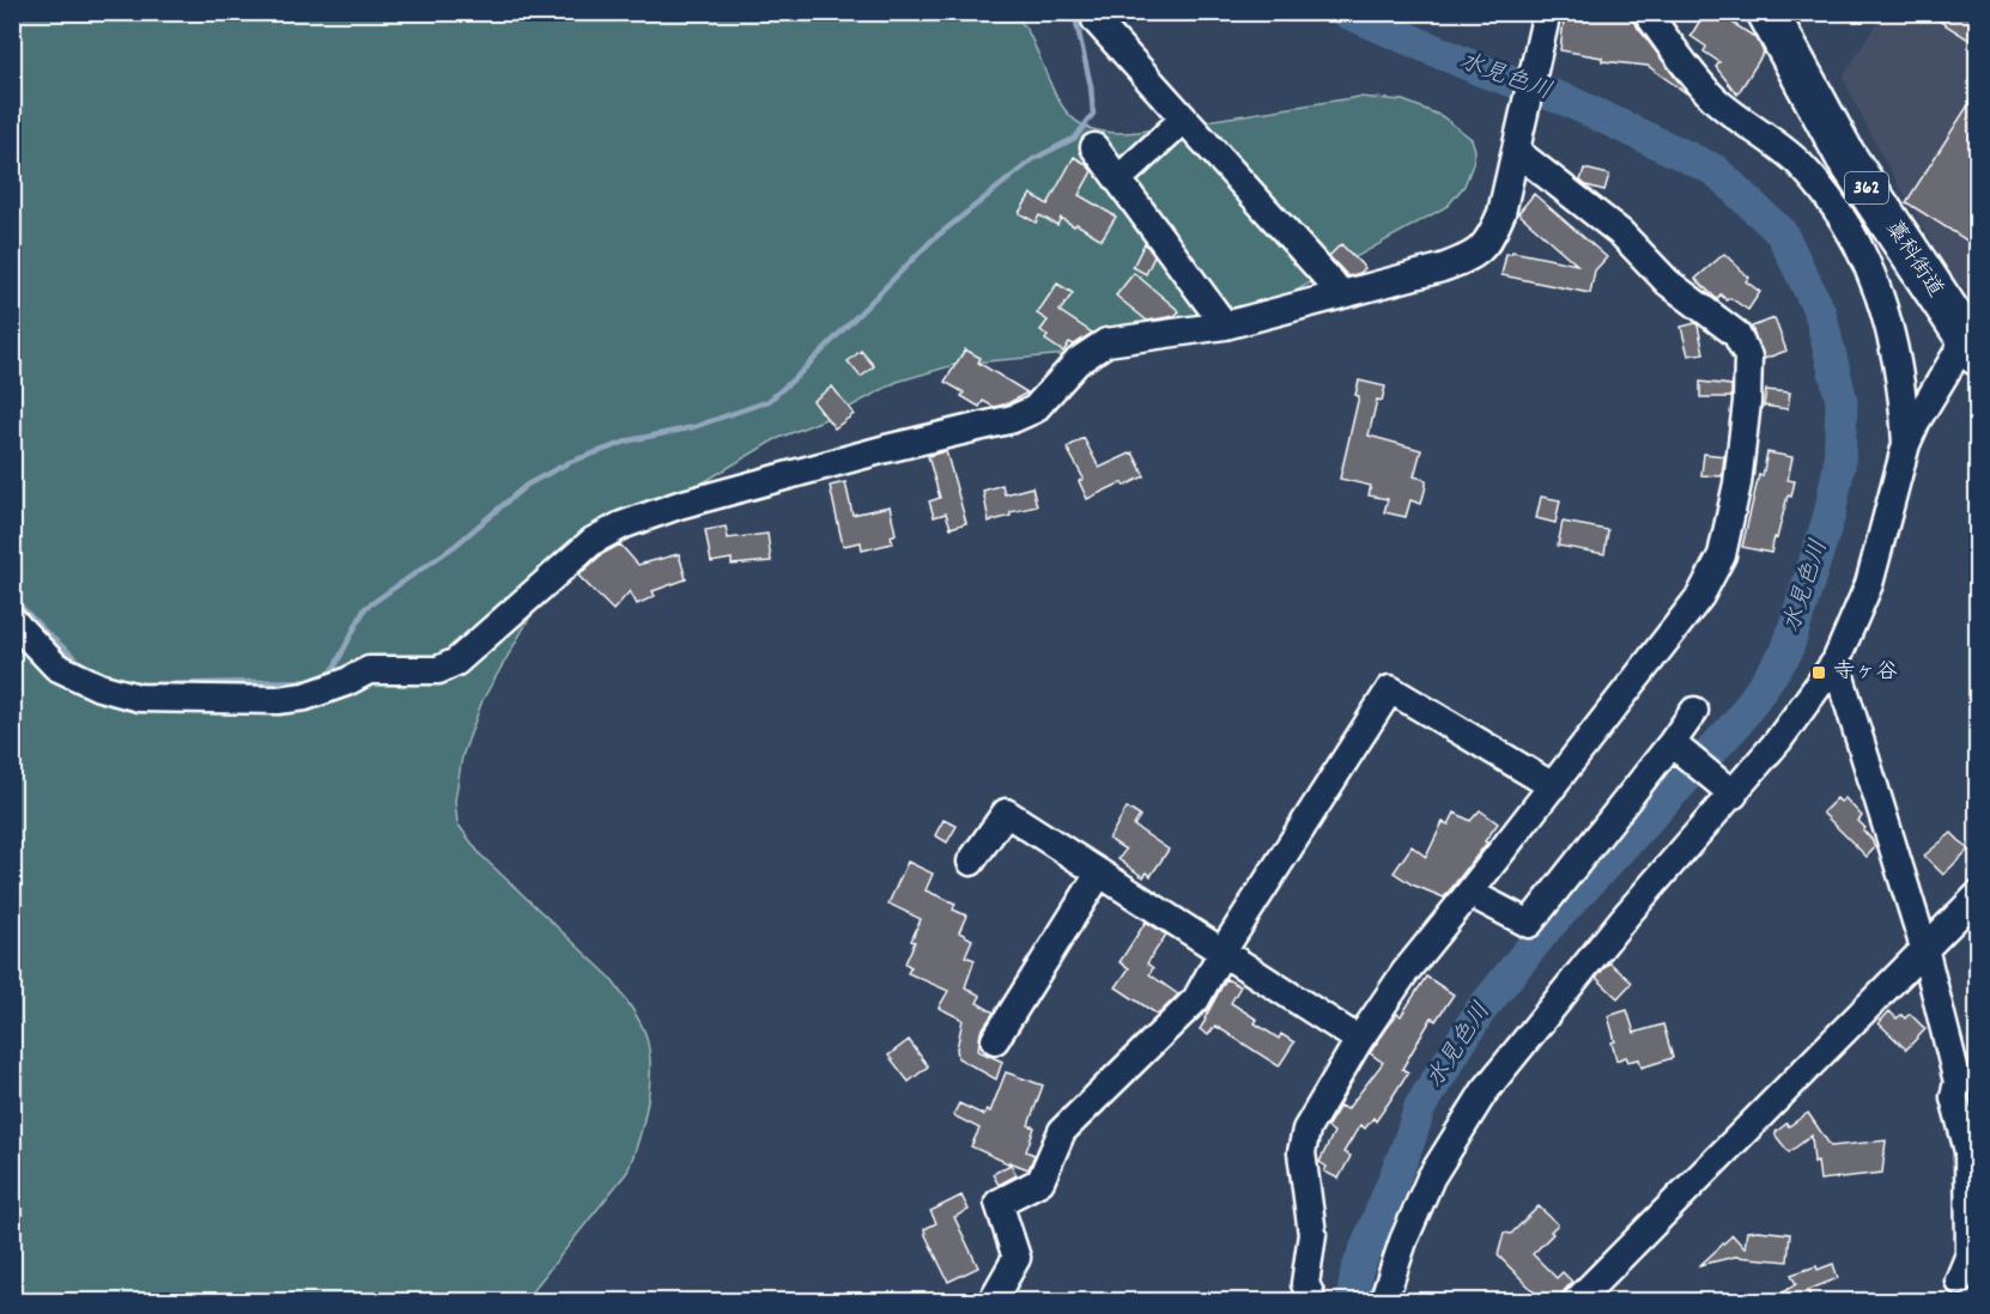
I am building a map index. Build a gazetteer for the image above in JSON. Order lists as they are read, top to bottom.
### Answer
{
  "streets": {
    "highway": ["362", "藁科街道"]
  },
  "water": ["水見色川"],
  "places": {
    "transit": ["寺ヶ谷"]
  }
}
